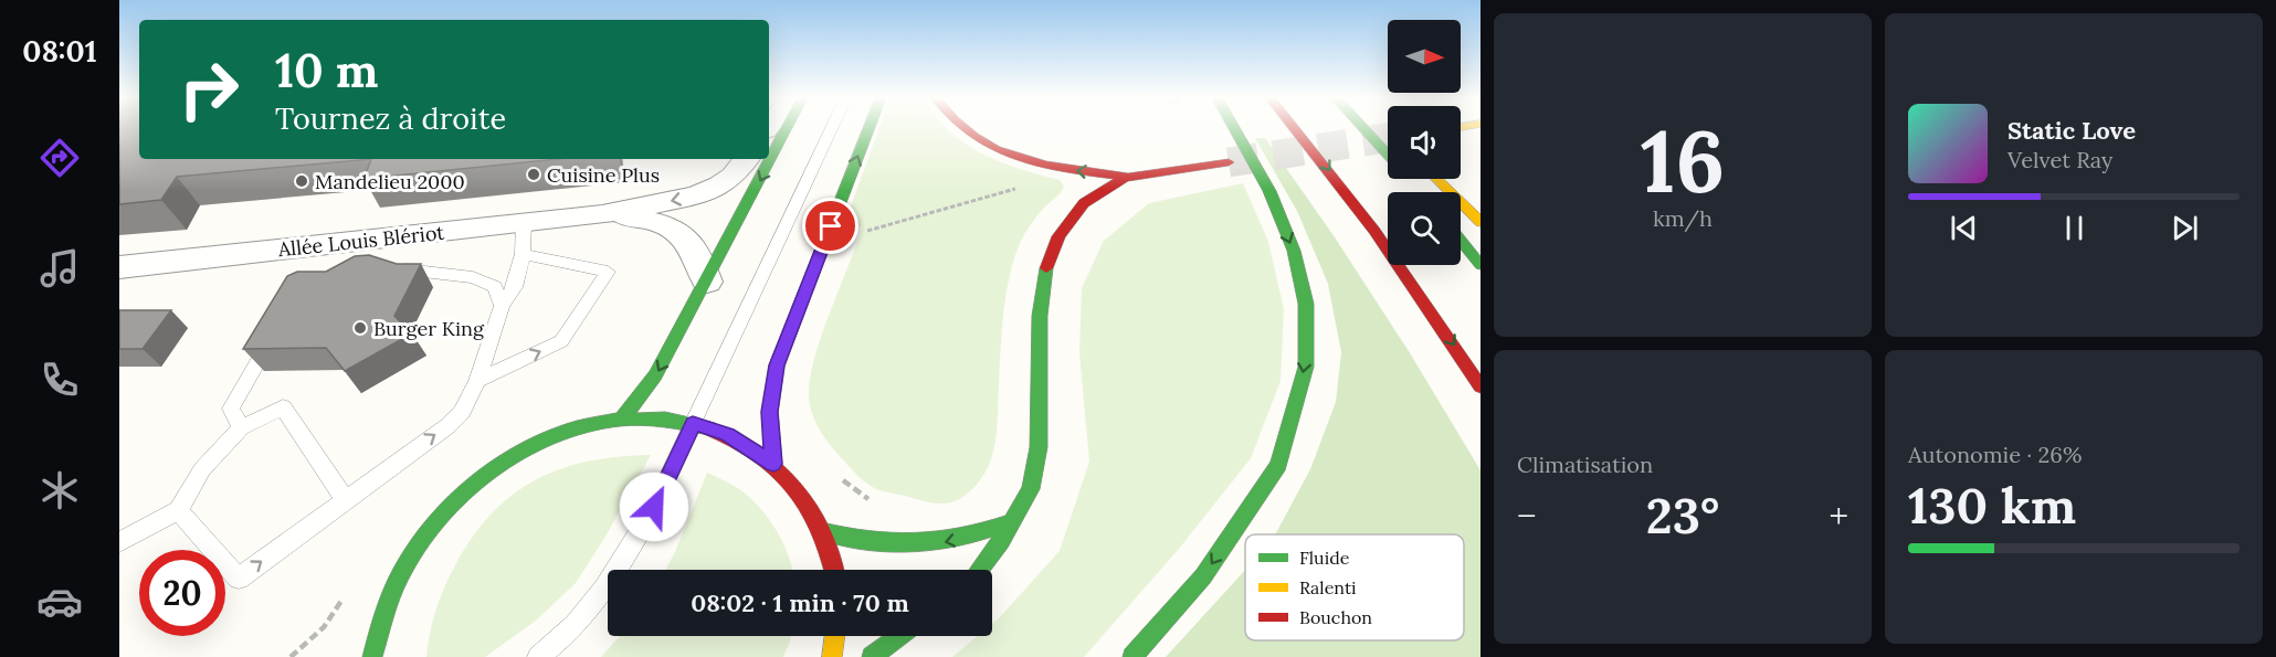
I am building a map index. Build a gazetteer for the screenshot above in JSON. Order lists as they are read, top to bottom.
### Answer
{
  "streets": {
    "street": ["Allée Louis Blériot"]
  },
  "places": ["Cuisine Plus", "Mandelieu 2000", "Burger King"],
  "legend": ["Fluide", "Ralenti", "Bouchon"],
  "north": "right",
  "page": {
    "tabs": "08:01",
    "tile": [
      ["16", "km/h"],
      "Climatisation",
      ["Autonomie · 26%", "130 km"]
    ],
    "turn": ["10 m", "Tournez à droite"],
    "song": ["Static Love", "Velvet Ray"],
    "heat": ["−", "23°", "+"],
    "limit": "20",
    "trip": "08:02 · 1 min · 70 m"
  }
}
